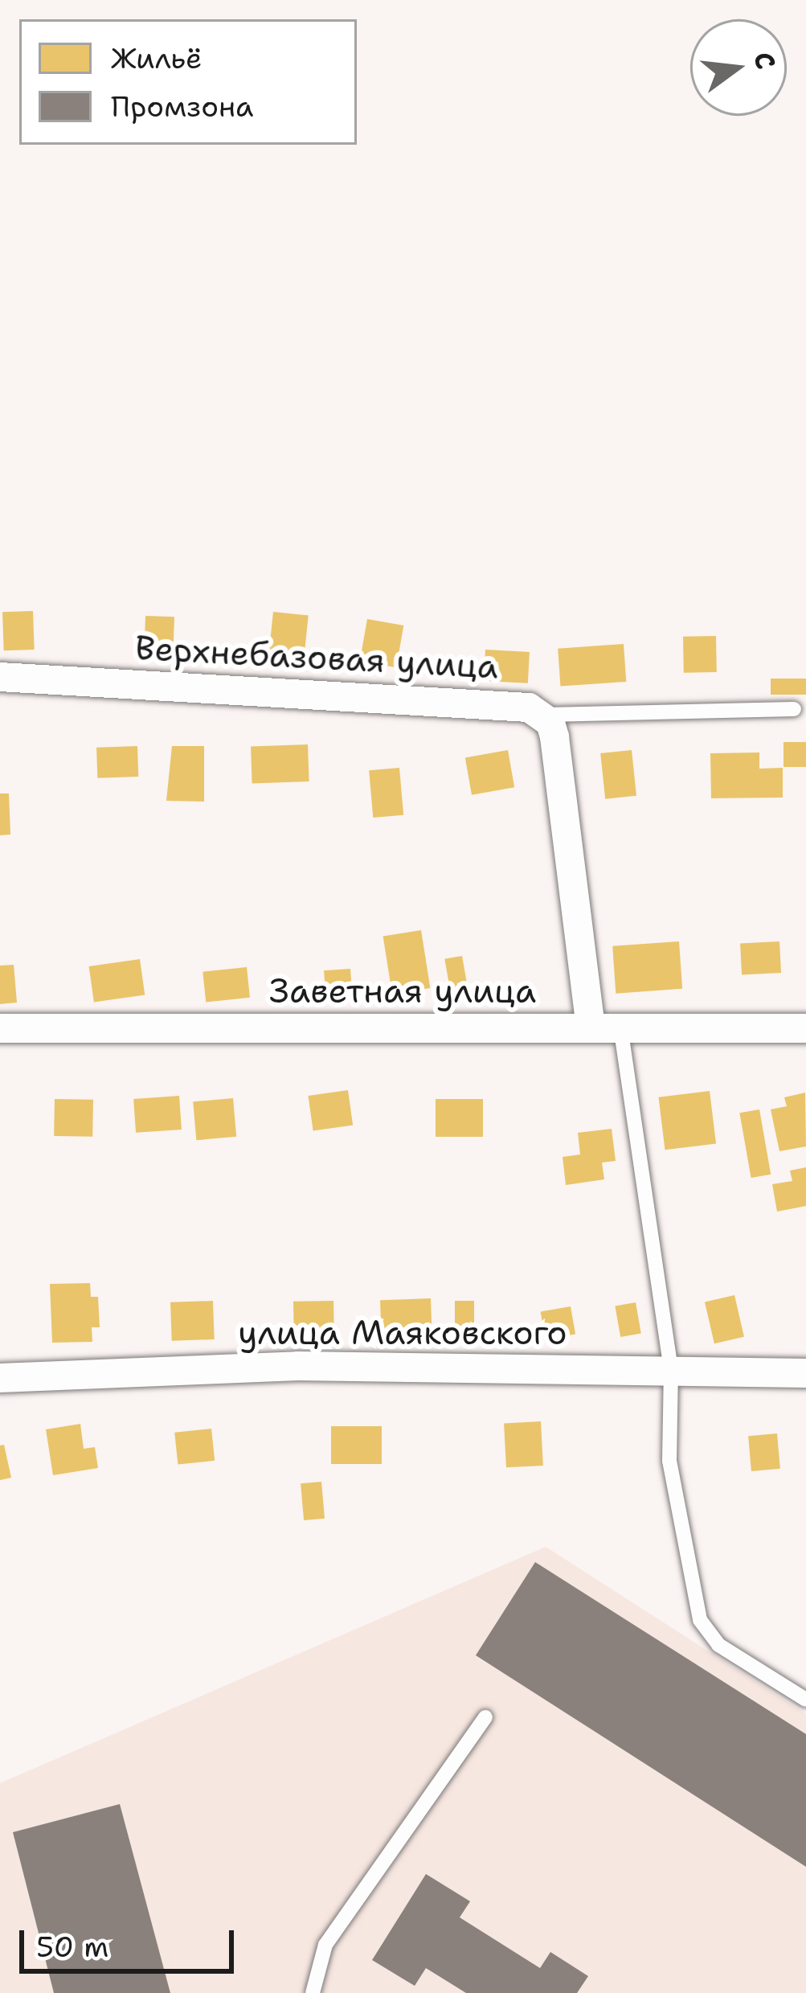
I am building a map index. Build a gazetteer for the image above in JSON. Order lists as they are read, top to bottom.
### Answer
{
  "streets": {
    "street": ["Верхнебазовая улица", "Заветная улица", "улица Маяковского"]
  },
  "legend": ["Жильё", "Промзона"],
  "scale_bar": "50 m",
  "north": "right"
}
